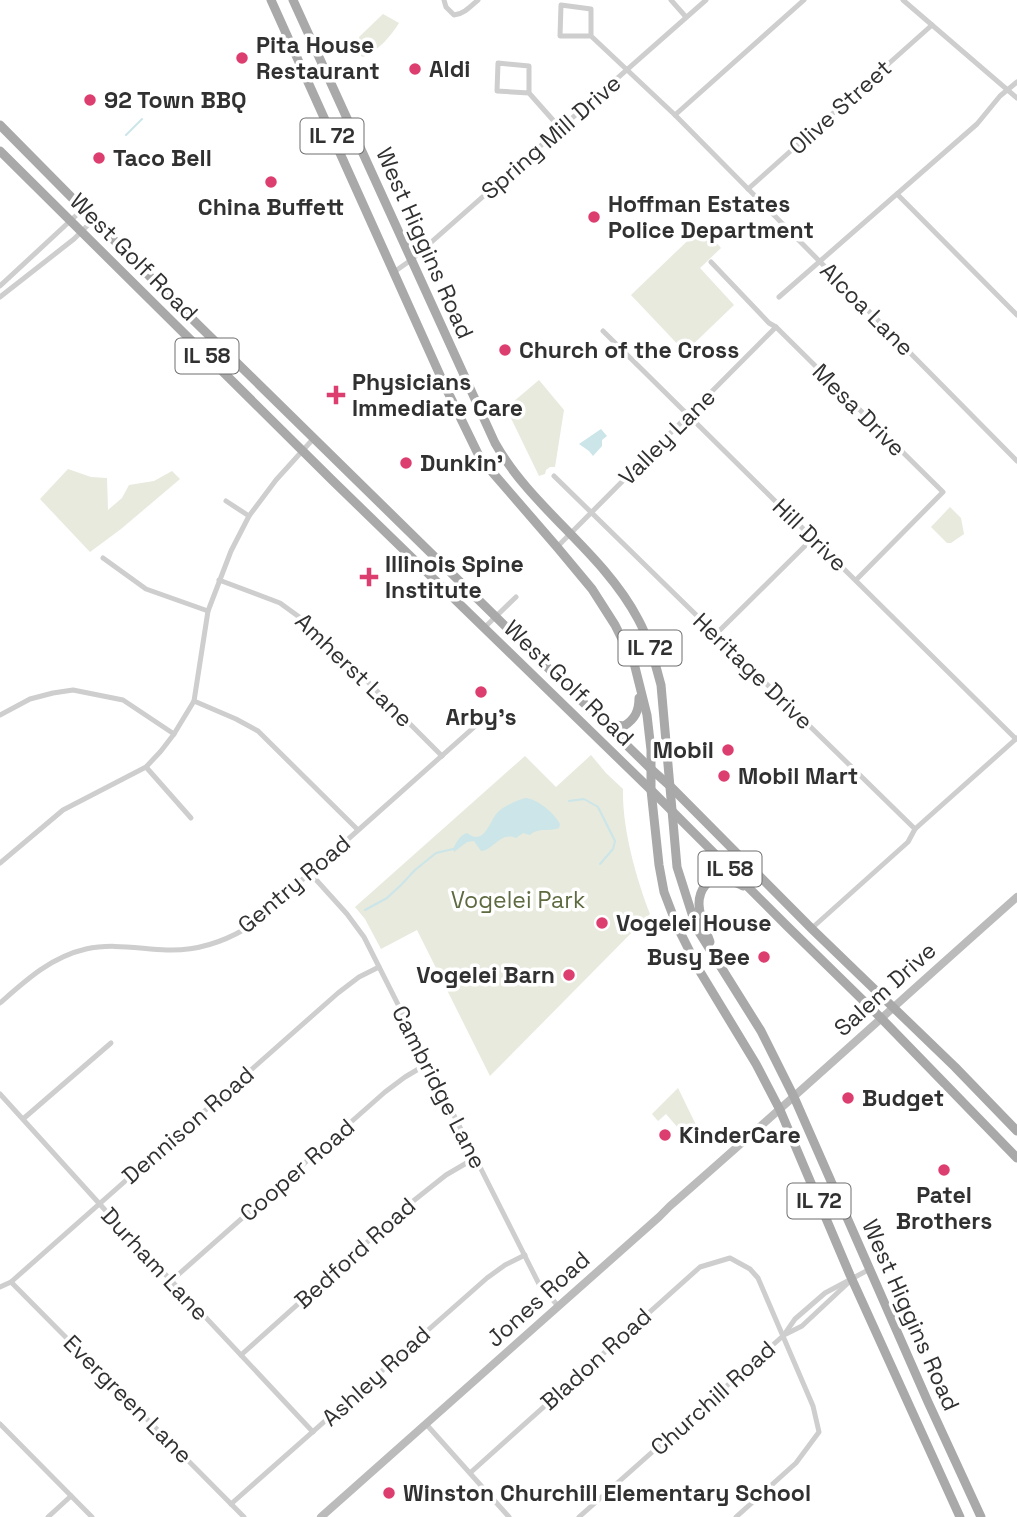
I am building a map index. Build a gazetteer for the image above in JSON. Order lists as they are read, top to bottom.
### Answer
{
  "streets": {
    "main road": [
      "IL 72",
      "West Higgins Road",
      "West Golf Road",
      "IL 58"
    ],
    "street": [
      "Olive Street",
      "Spring Mill Drive",
      "Alcoa Lane",
      "Mesa Drive",
      "Valley Lane",
      "Hill Drive",
      "Amherst Lane",
      "Heritage Drive",
      "Gentry Road",
      "Salem Drive",
      "Cambridge Lane",
      "Dennison Road",
      "Cooper Road",
      "Bedford Road",
      "Durham Lane",
      "Jones Road",
      "Bladon Road",
      "Ashley Road",
      "Churchill Road",
      "Evergreen Lane"
    ]
  },
  "crossings": [
    ["Olive Street", "Alcoa Lane"],
    ["Spring Mill Drive", "West Higgins Road"],
    ["Spring Mill Drive", "Alcoa Lane"],
    ["West Higgins Road", "West Golf Road"],
    ["West Higgins Road", "Valley Lane"],
    ["West Higgins Road", "Salem Drive"],
    ["West Higgins Road", "Jones Road"],
    ["West Higgins Road", "Churchill Road"],
    ["West Golf Road", "Salem Drive"],
    ["Mesa Drive", "Valley Lane"],
    ["Mesa Drive", "Hill Drive"],
    ["Valley Lane", "Hill Drive"],
    ["Valley Lane", "Heritage Drive"],
    ["Amherst Lane", "Gentry Road"],
    ["Gentry Road", "Cambridge Lane"],
    ["Salem Drive", "Jones Road"],
    ["Cambridge Lane", "Dennison Road"],
    ["Cambridge Lane", "Cooper Road"],
    ["Cambridge Lane", "Bedford Road"],
    ["Cambridge Lane", "Jones Road"],
    ["Cambridge Lane", "Ashley Road"],
    ["Dennison Road", "Durham Lane"],
    ["Dennison Road", "Evergreen Lane"],
    ["Cooper Road", "Durham Lane"],
    ["Bedford Road", "Durham Lane"],
    ["Durham Lane", "Ashley Road"],
    ["Bladon Road", "Churchill Road"],
    ["Ashley Road", "Evergreen Lane"]
  ],
  "parks": ["Vogelei Park"],
  "places": {
    "other": [
      "Pita House Restaurant",
      "Aldi",
      "92 Town BBQ",
      "Taco Bell",
      "China Buffett",
      "Hoffman Estates Police Department",
      "Church of the Cross",
      "Dunkin'",
      "Arby's",
      "Mobil",
      "Mobil Mart",
      "Vogelei House",
      "Busy Bee",
      "Vogelei Barn",
      "Budget",
      "KinderCare",
      "Patel Brothers",
      "Winston Churchill Elementary School"
    ],
    "health": ["Physicians Immediate Care", "Illinois Spine Institute"]
  }
}
